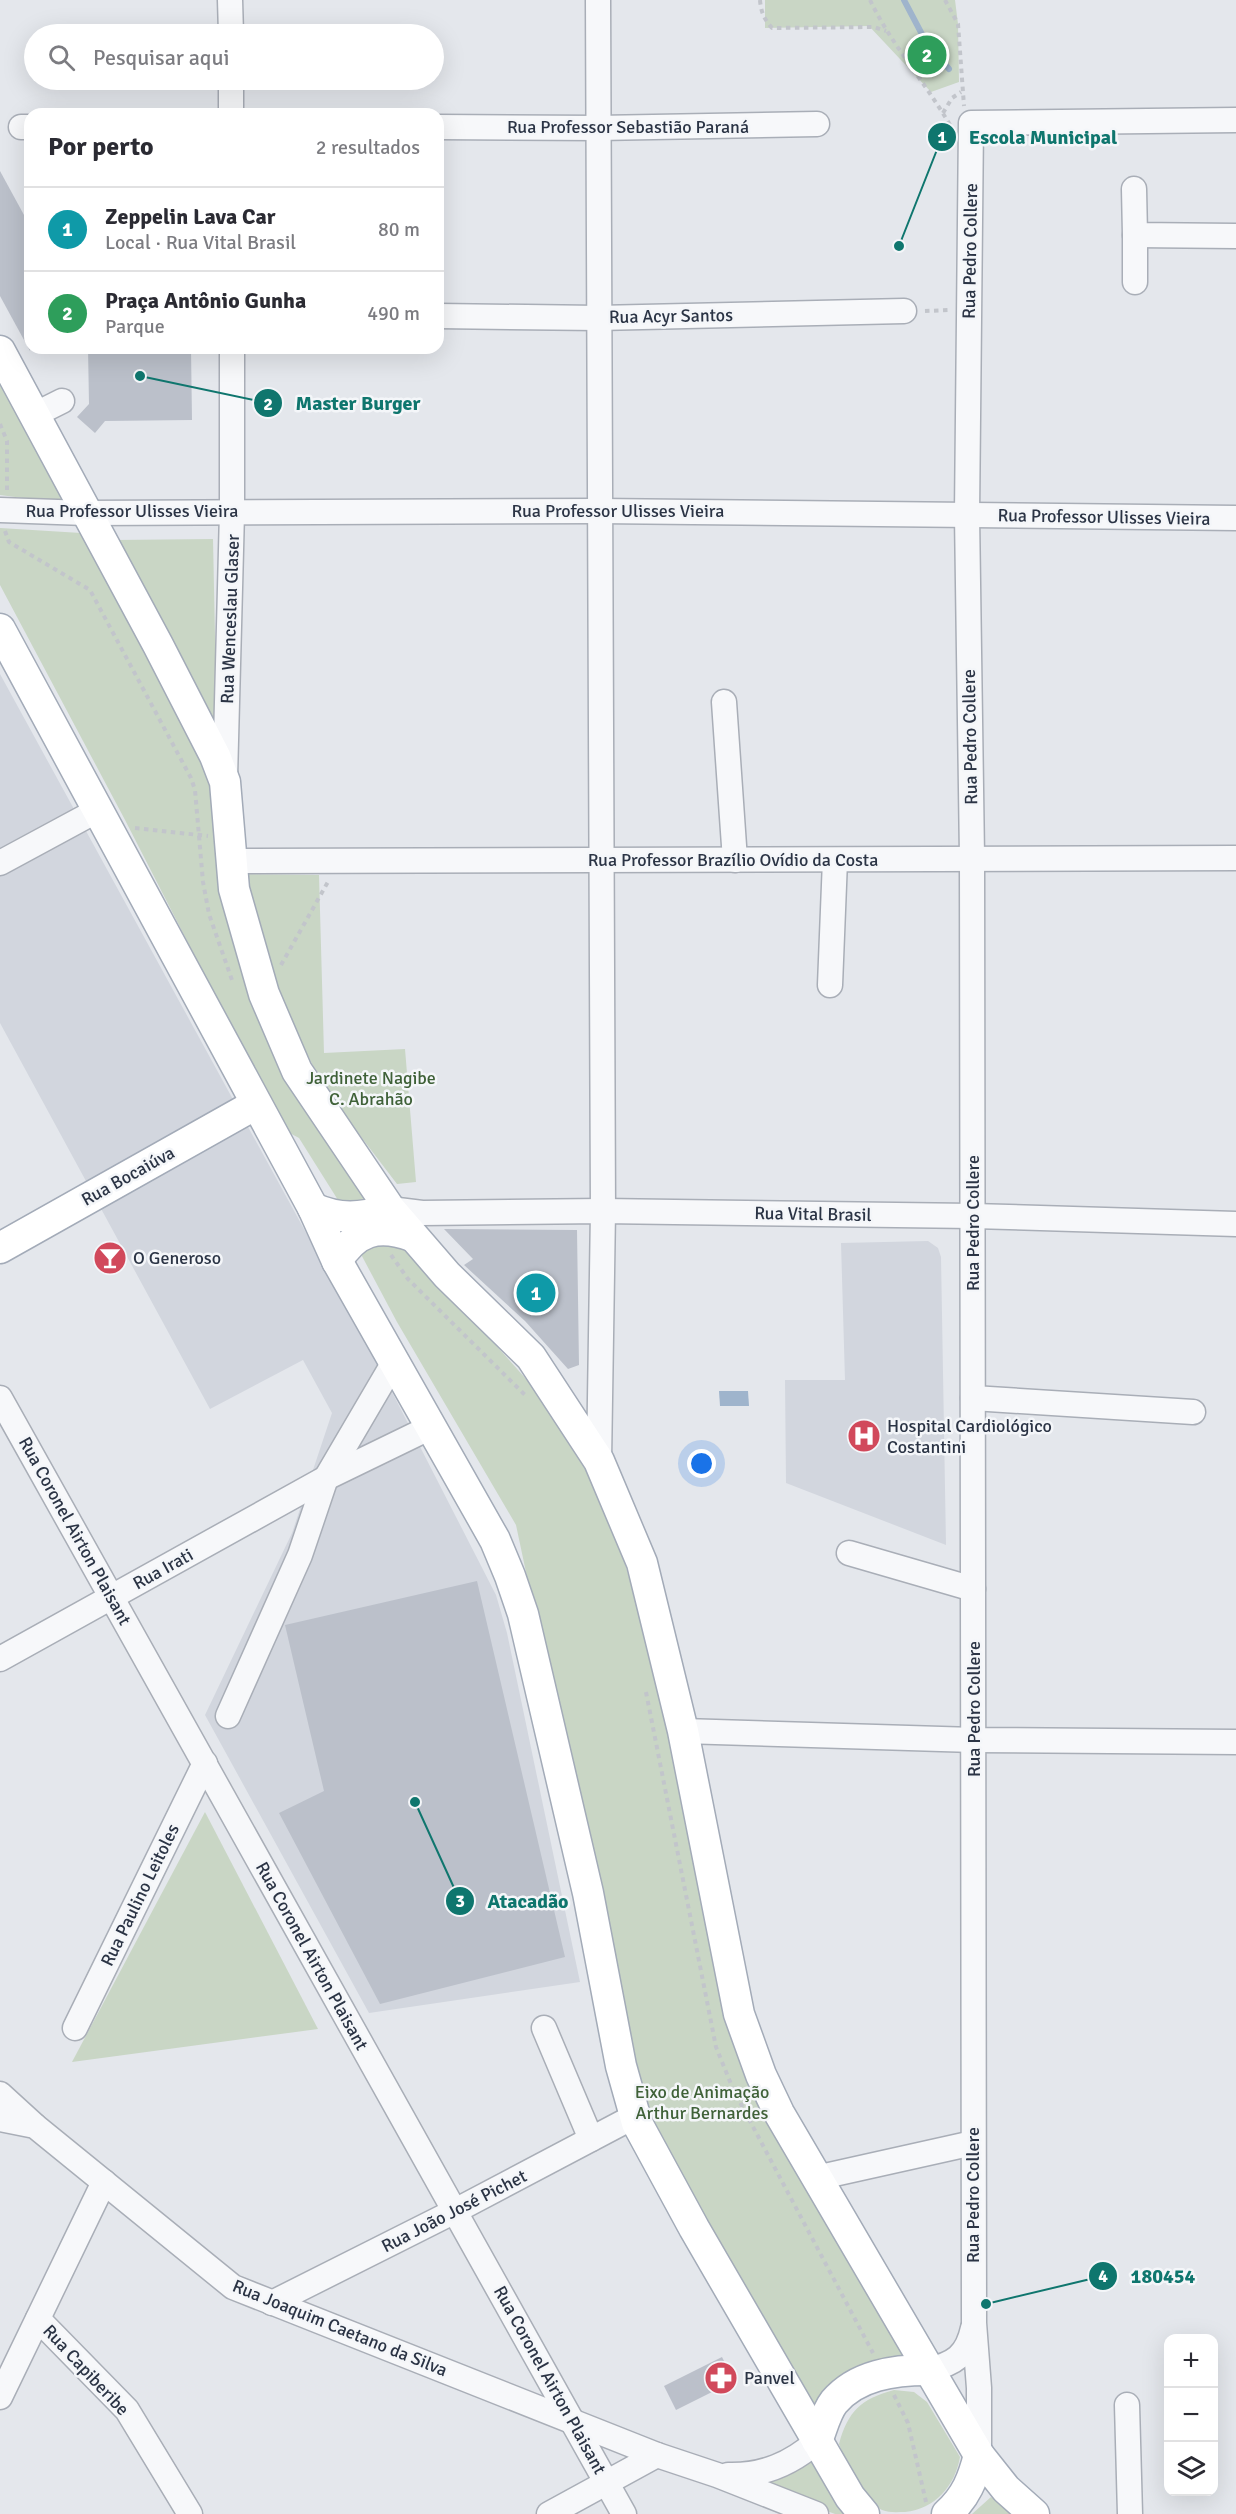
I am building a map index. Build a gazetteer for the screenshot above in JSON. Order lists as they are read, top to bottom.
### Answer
{
  "streets": {
    "main road": ["Rua Bocaiúva"],
    "street": [
      "Rua Professor Sebastião Paraná",
      "Rua Pedro Collere",
      "Rua Acyr Santos",
      "Rua Professor Ulisses Vieira",
      "Rua Wenceslau Glaser",
      "Rua Professor Brazílio Ovídio da Costa",
      "Rua Vital Brasil",
      "Rua Coronel Airton Plaisant",
      "Rua Irati",
      "Rua Paulino Leitoles",
      "Rua João José Pichet",
      "Rua Joaquim Caetano da Silva",
      "Rua Capiberibe"
    ]
  },
  "crossings": [
    ["Rua Pedro Collere", "Rua Professor Ulisses Vieira"],
    ["Rua Pedro Collere", "Rua Professor Brazílio Ovídio da Costa"],
    ["Rua Pedro Collere", "Rua Vital Brasil"],
    ["Rua Professor Ulisses Vieira", "Rua Wenceslau Glaser"],
    ["Rua Coronel Airton Plaisant", "Rua Irati"],
    ["Rua Coronel Airton Plaisant", "Rua Paulino Leitoles"],
    ["Rua Coronel Airton Plaisant", "Rua João José Pichet"],
    ["Rua Coronel Airton Plaisant", "Rua Joaquim Caetano da Silva"],
    ["Rua João José Pichet", "Rua Joaquim Caetano da Silva"]
  ],
  "parks": ["Jardinete Nagibe C. Abrahão", "Eixo de Animação Arthur Bernardes"],
  "places": {
    "other": [
      "Escola Municipal",
      "Master Burger",
      "Atacadão",
      "180454"
    ],
    "bar": ["O Generoso"],
    "hospital": ["Hospital Cardiológico Costantini"],
    "pharmacy": ["Panvel"]
  },
  "page": {
    "search": "Pesquisar aqui",
    "pins": ["2", "1"],
    "heading": ["Por perto", "2 resultados"],
    "list": [
      {
        "mark": "1",
        "name": "Zeppelin Lava Car",
        "note": "Local · Rua Vital Brasil",
        "value": "80 m"
      },
      {
        "mark": "2",
        "name": "Praça Antônio Gunha",
        "note": "Parque",
        "value": "490 m"
      }
    ],
    "map_buttons": ["+", "−"]
  }
}
